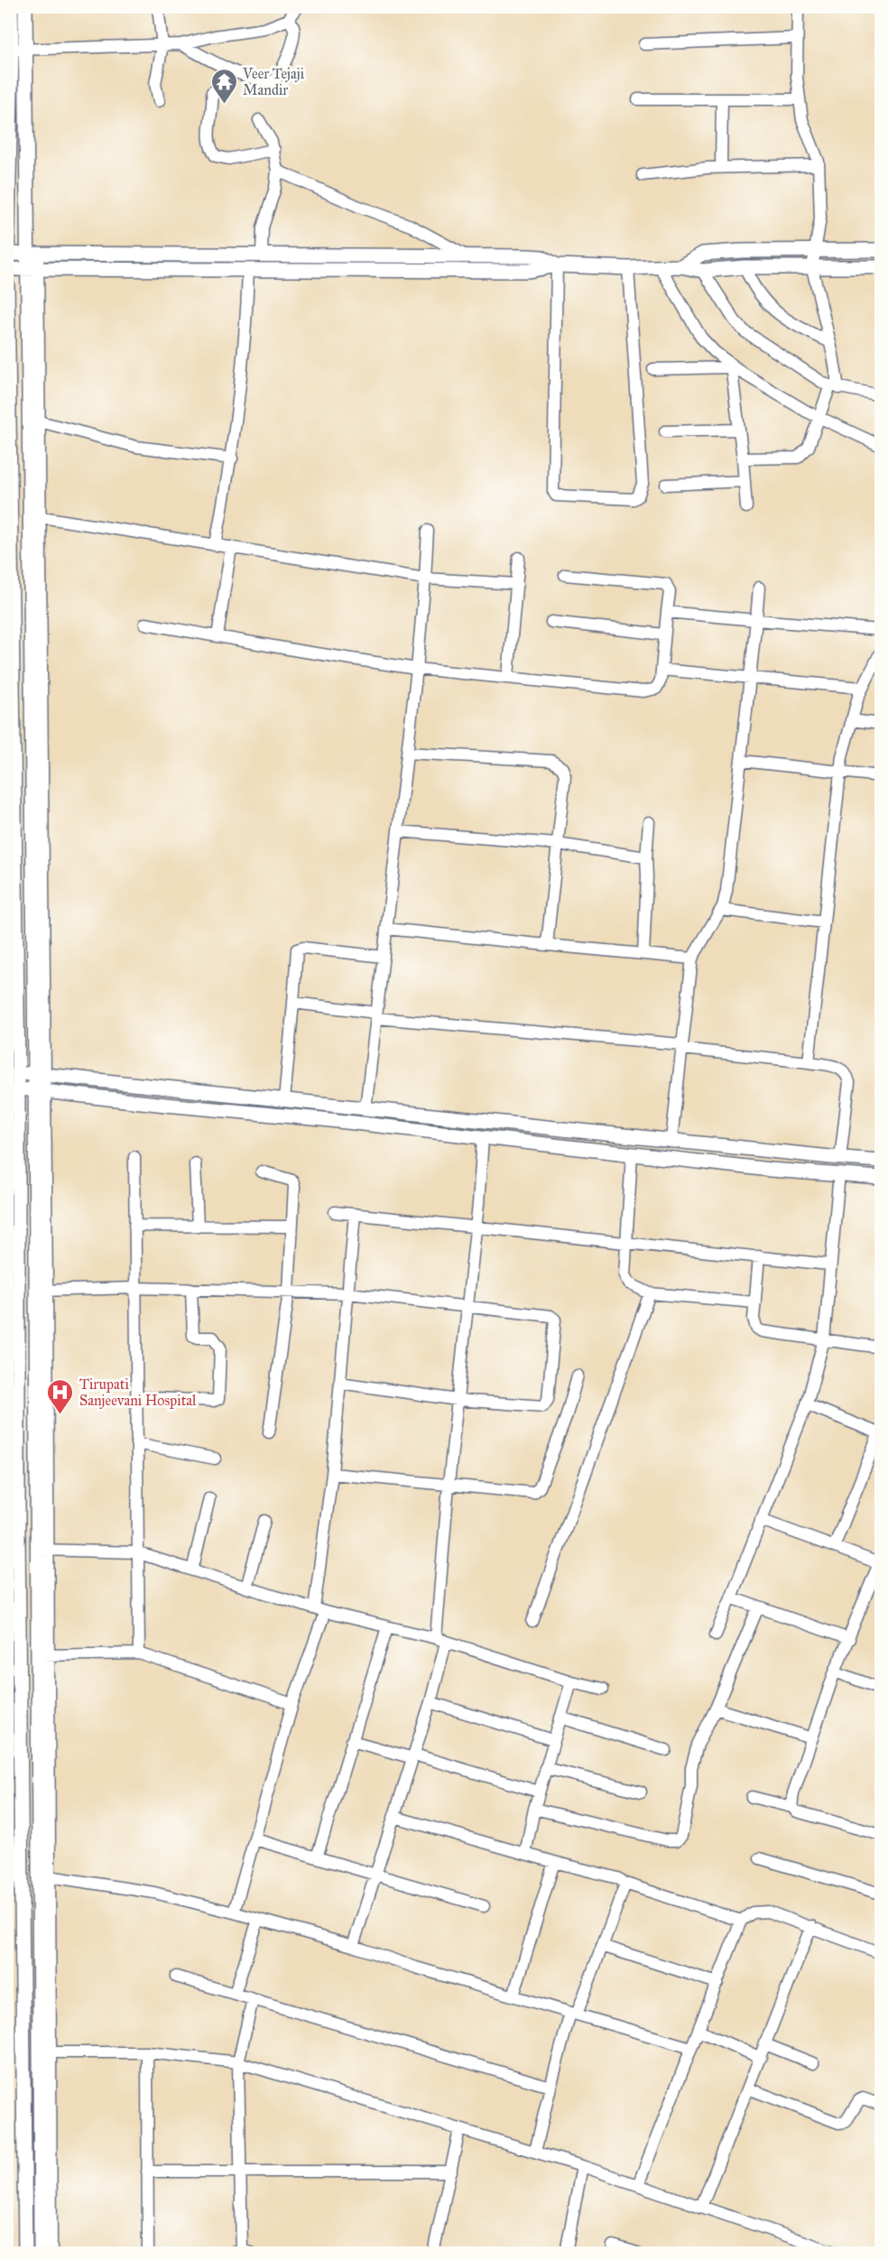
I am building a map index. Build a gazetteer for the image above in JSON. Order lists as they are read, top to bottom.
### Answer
{
  "places": {
    "temple": ["Veer Tejaji Mandir"],
    "hospital": ["Tirupati Sanjeevani Hospital"]
  }
}
